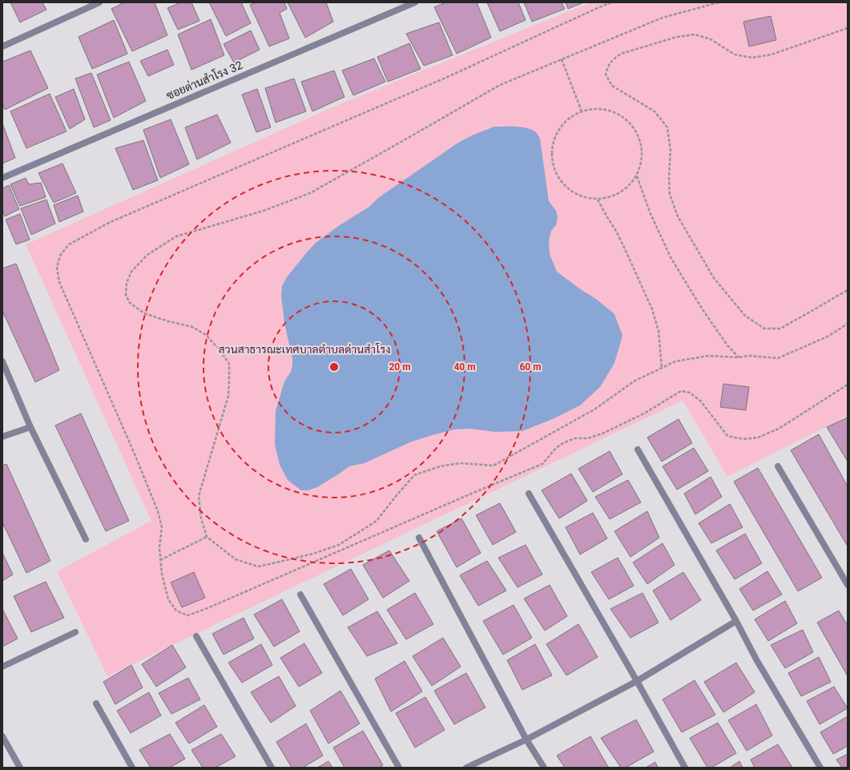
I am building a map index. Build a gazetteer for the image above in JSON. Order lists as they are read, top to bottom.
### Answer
{
  "streets": {
    "street": ["ซอยด่านสำโรง 32"]
  },
  "parks": ["สวนสาธารณะเทศบาลตำบลด่านสำโรง"],
  "rings": ["20 m", "40 m", "60 m"]
}
